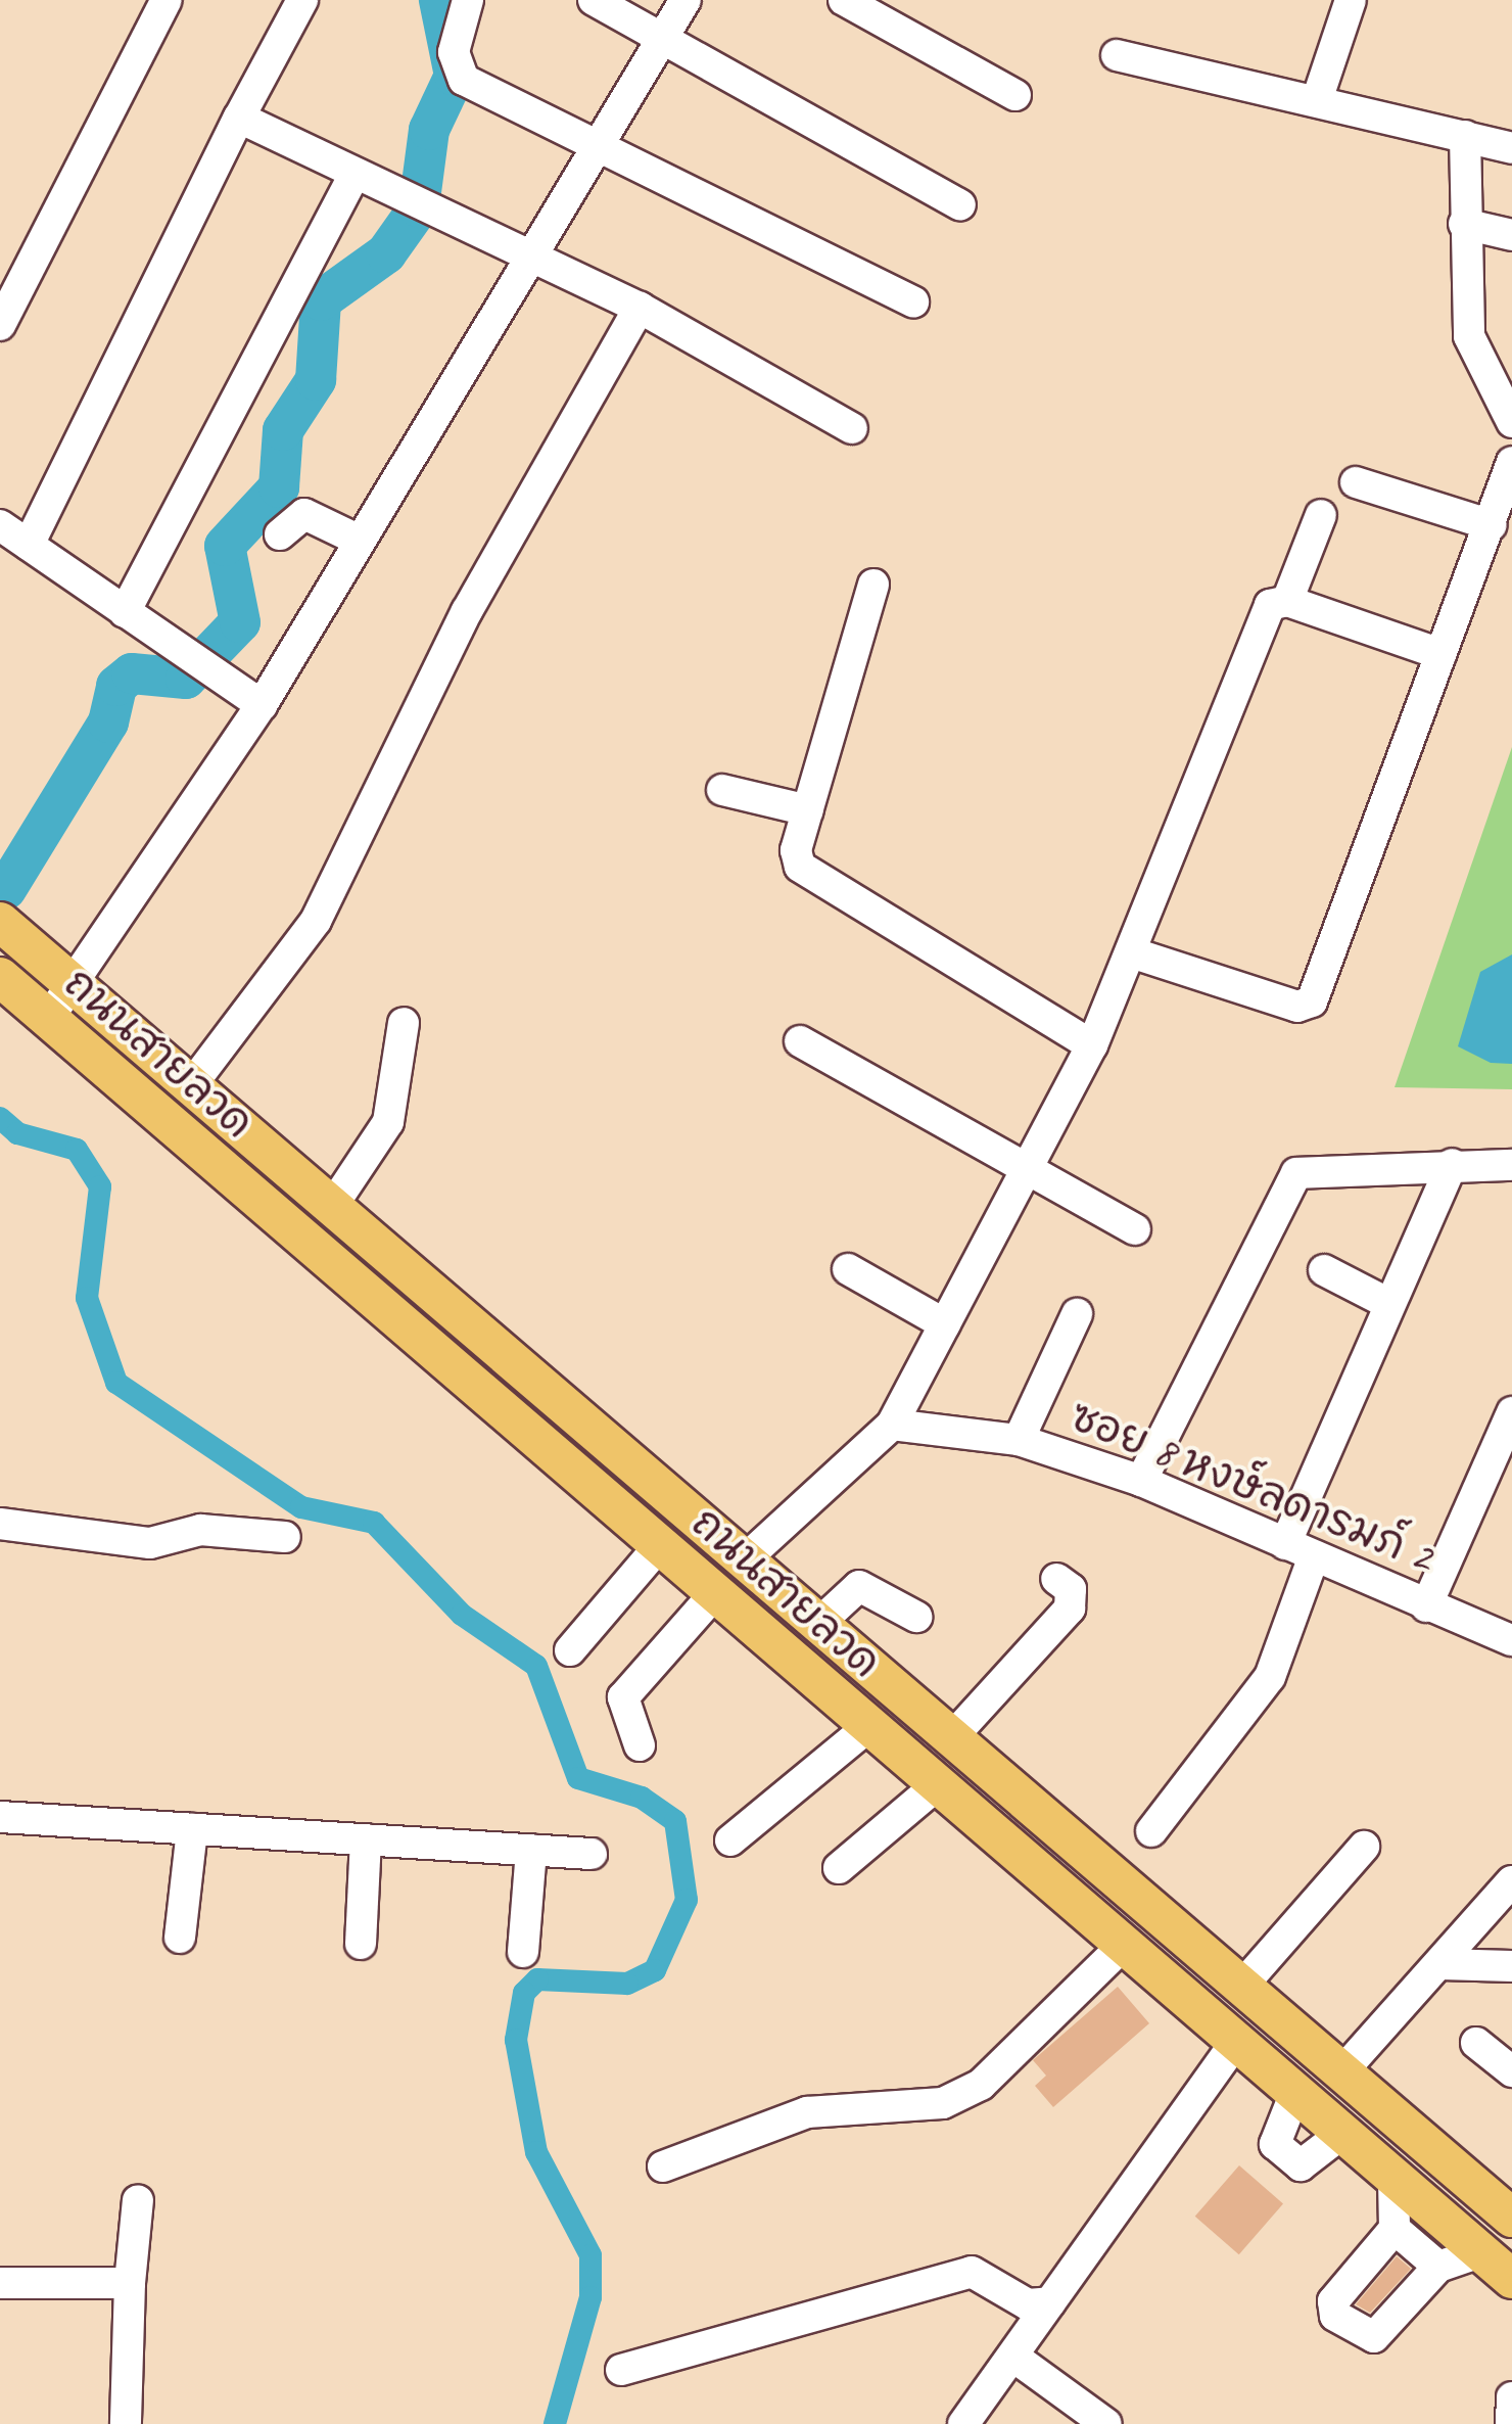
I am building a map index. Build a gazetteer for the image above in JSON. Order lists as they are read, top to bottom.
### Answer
{
  "streets": {
    "main road": ["ถนนสายลวด"],
    "street": ["ซอย 8 หงษ์ลดารมภ์ 2"]
  }
}
